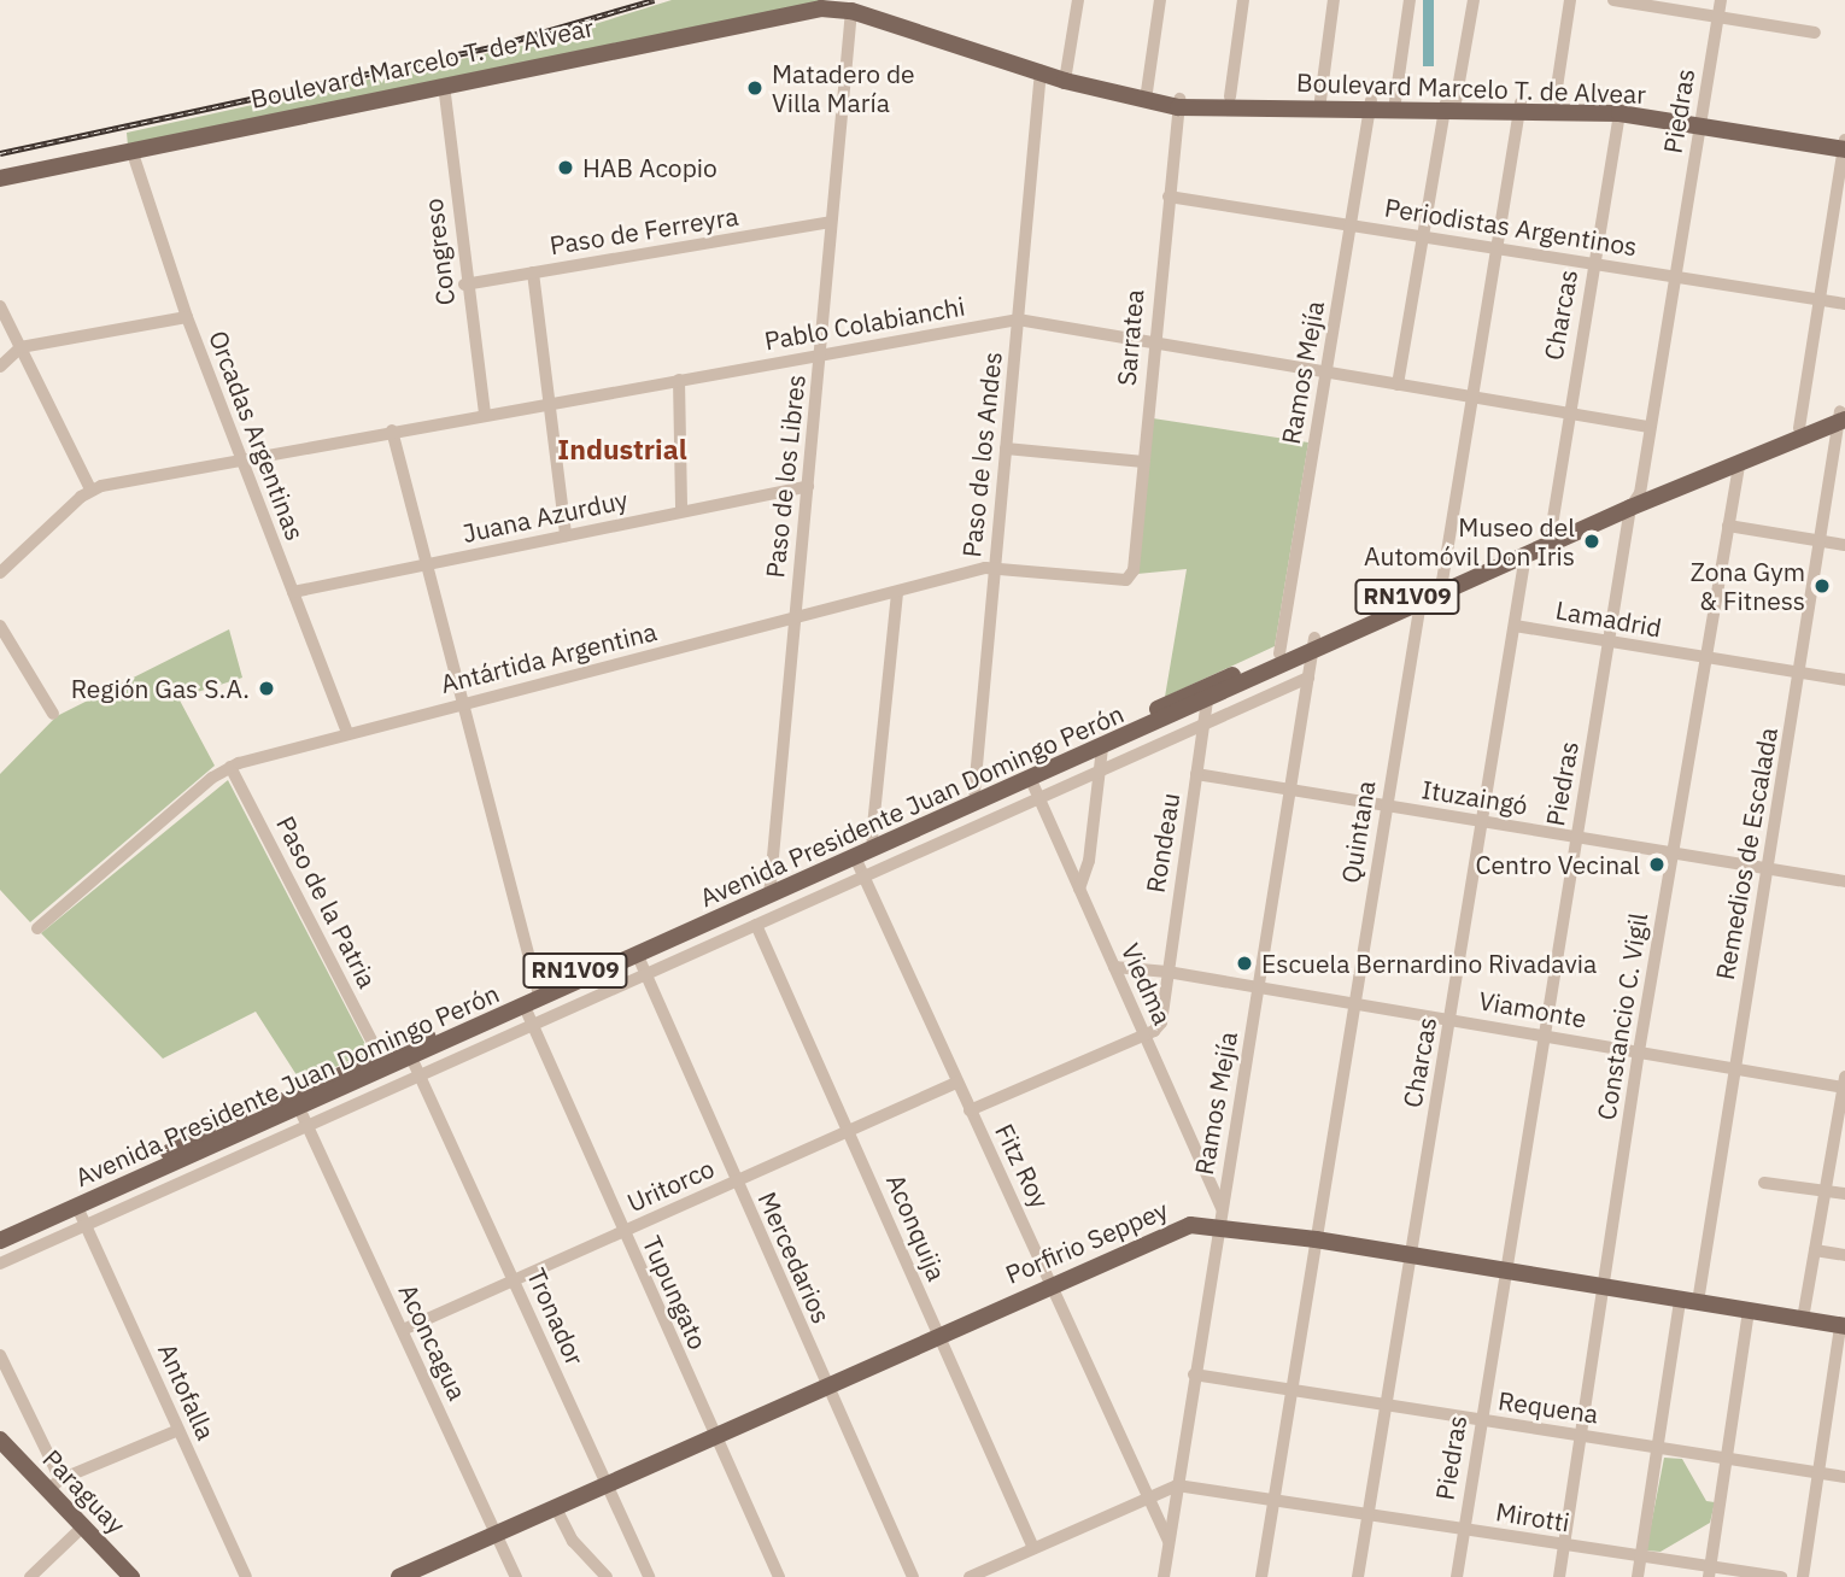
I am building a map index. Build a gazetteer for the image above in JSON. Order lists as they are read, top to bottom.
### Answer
{
  "streets": {
    "main road": [
      "Boulevard Marcelo T. de Alvear",
      "RN1V09",
      "Avenida Presidente Juan Domingo Perón",
      "Porfirio Seppey",
      "Paraguay"
    ],
    "street": [
      "Piedras",
      "Periodistas Argentinos",
      "Paso de Ferreyra",
      "Congreso",
      "Charcas",
      "Pablo Colabianchi",
      "Sarratea",
      "Ramos Mejía",
      "Orcadas Argentinas",
      "Paso de los Andes",
      "Paso de los Libres",
      "Juana Azurduy",
      "Lamadrid",
      "Antártida Argentina",
      "Ituzaingó",
      "Quintana",
      "Rondeau",
      "Remedios de Escalada",
      "Paso de la Patria",
      "Viedma",
      "Viamonte",
      "Constancio C. Vigil",
      "Fitz Roy",
      "Uritorco",
      "Aconquija",
      "Mercedarios",
      "Tupungato",
      "Tronador",
      "Aconcagua",
      "Antofalla",
      "Requena",
      "Mirotti"
    ]
  },
  "crossings": [
    ["Boulevard Marcelo T. de Alvear", "Piedras"],
    ["Boulevard Marcelo T. de Alvear", "Congreso"],
    ["Boulevard Marcelo T. de Alvear", "Charcas"],
    ["Boulevard Marcelo T. de Alvear", "Sarratea"],
    ["Boulevard Marcelo T. de Alvear", "Ramos Mejía"],
    ["Boulevard Marcelo T. de Alvear", "Orcadas Argentinas"],
    ["Boulevard Marcelo T. de Alvear", "Paso de los Andes"],
    ["Boulevard Marcelo T. de Alvear", "Paso de los Libres"],
    ["Piedras", "Periodistas Argentinos"],
    ["Piedras", "Pablo Colabianchi"],
    ["Piedras", "Lamadrid"],
    ["Piedras", "Ituzaingó"],
    ["Piedras", "Avenida Presidente Juan Domingo Perón"],
    ["Piedras", "Viamonte"],
    ["Piedras", "Porfirio Seppey"],
    ["Piedras", "Requena"],
    ["Piedras", "Mirotti"],
    ["Periodistas Argentinos", "Charcas"],
    ["Periodistas Argentinos", "Sarratea"],
    ["Periodistas Argentinos", "Ramos Mejía"],
    ["Paso de Ferreyra", "Congreso"],
    ["Paso de Ferreyra", "Paso de los Libres"],
    ["Congreso", "Pablo Colabianchi"],
    ["Charcas", "Pablo Colabianchi"],
    ["Charcas", "Lamadrid"],
    ["Charcas", "Ituzaingó"],
    ["Charcas", "Avenida Presidente Juan Domingo Perón"],
    ["Charcas", "Viamonte"],
    ["Charcas", "Porfirio Seppey"],
    ["Charcas", "Requena"],
    ["Charcas", "Mirotti"],
    ["Pablo Colabianchi", "Sarratea"],
    ["Pablo Colabianchi", "Ramos Mejía"],
    ["Pablo Colabianchi", "Orcadas Argentinas"],
    ["Pablo Colabianchi", "Paso de los Andes"],
    ["Pablo Colabianchi", "Paso de los Libres"],
    ["Pablo Colabianchi", "Tupungato"],
    ["Sarratea", "Antártida Argentina"],
    ["Ramos Mejía", "Ituzaingó"],
    ["Ramos Mejía", "Avenida Presidente Juan Domingo Perón"],
    ["Ramos Mejía", "Viedma"],
    ["Ramos Mejía", "Viamonte"],
    ["Ramos Mejía", "Fitz Roy"],
    ["Ramos Mejía", "Porfirio Seppey"],
    ["Ramos Mejía", "Requena"],
    ["Ramos Mejía", "Mirotti"],
    ["Orcadas Argentinas", "Juana Azurduy"],
    ["Orcadas Argentinas", "Antártida Argentina"],
    ["Paso de los Andes", "Antártida Argentina"],
    ["Paso de los Andes", "Avenida Presidente Juan Domingo Perón"],
    ["Paso de los Libres", "Juana Azurduy"],
    ["Paso de los Libres", "Antártida Argentina"],
    ["Paso de los Libres", "Avenida Presidente Juan Domingo Perón"],
    ["Juana Azurduy", "Tupungato"],
    ["Lamadrid", "Remedios de Escalada"],
    ["Lamadrid", "Constancio C. Vigil"],
    ["Antártida Argentina", "Paso de la Patria"],
    ["Antártida Argentina", "Tupungato"],
    ["Ituzaingó", "Quintana"],
    ["Ituzaingó", "Rondeau"],
    ["Ituzaingó", "Remedios de Escalada"],
    ["Ituzaingó", "Constancio C. Vigil"],
    ["Avenida Presidente Juan Domingo Perón", "Quintana"],
    ["Avenida Presidente Juan Domingo Perón", "Rondeau"],
    ["Avenida Presidente Juan Domingo Perón", "Remedios de Escalada"],
    ["Avenida Presidente Juan Domingo Perón", "Paso de la Patria"],
    ["Avenida Presidente Juan Domingo Perón", "Viedma"],
    ["Avenida Presidente Juan Domingo Perón", "Constancio C. Vigil"],
    ["Avenida Presidente Juan Domingo Perón", "Fitz Roy"],
    ["Avenida Presidente Juan Domingo Perón", "Aconquija"],
    ["Avenida Presidente Juan Domingo Perón", "Mercedarios"],
    ["Avenida Presidente Juan Domingo Perón", "Tupungato"],
    ["Avenida Presidente Juan Domingo Perón", "Tronador"],
    ["Avenida Presidente Juan Domingo Perón", "Aconcagua"],
    ["Avenida Presidente Juan Domingo Perón", "Antofalla"],
    ["Quintana", "Viamonte"],
    ["Quintana", "Porfirio Seppey"],
    ["Quintana", "Requena"],
    ["Quintana", "Mirotti"],
    ["Rondeau", "Viedma"],
    ["Rondeau", "Viamonte"],
    ["Remedios de Escalada", "Viamonte"],
    ["Remedios de Escalada", "Porfirio Seppey"],
    ["Remedios de Escalada", "Requena"],
    ["Remedios de Escalada", "Mirotti"],
    ["Viedma", "Viamonte"],
    ["Viedma", "Porfirio Seppey"],
    ["Viamonte", "Constancio C. Vigil"],
    ["Constancio C. Vigil", "Porfirio Seppey"],
    ["Constancio C. Vigil", "Requena"],
    ["Constancio C. Vigil", "Mirotti"],
    ["Fitz Roy", "Uritorco"],
    ["Fitz Roy", "Porfirio Seppey"],
    ["Uritorco", "Aconquija"],
    ["Uritorco", "Mercedarios"],
    ["Uritorco", "Tupungato"],
    ["Uritorco", "Tronador"],
    ["Uritorco", "Aconcagua"],
    ["Aconquija", "Porfirio Seppey"],
    ["Porfirio Seppey", "Mercedarios"],
    ["Porfirio Seppey", "Tupungato"],
    ["Porfirio Seppey", "Tronador"],
    ["Porfirio Seppey", "Aconcagua"]
  ],
  "districts": ["Industrial"],
  "places": [
    "Matadero de Villa María",
    "HAB Acopio",
    "Museo del Automóvil Don Iris",
    "Zona Gym & Fitness",
    "Región Gas S.A.",
    "Centro Vecinal",
    "Escuela Bernardino Rivadavia"
  ]
}
